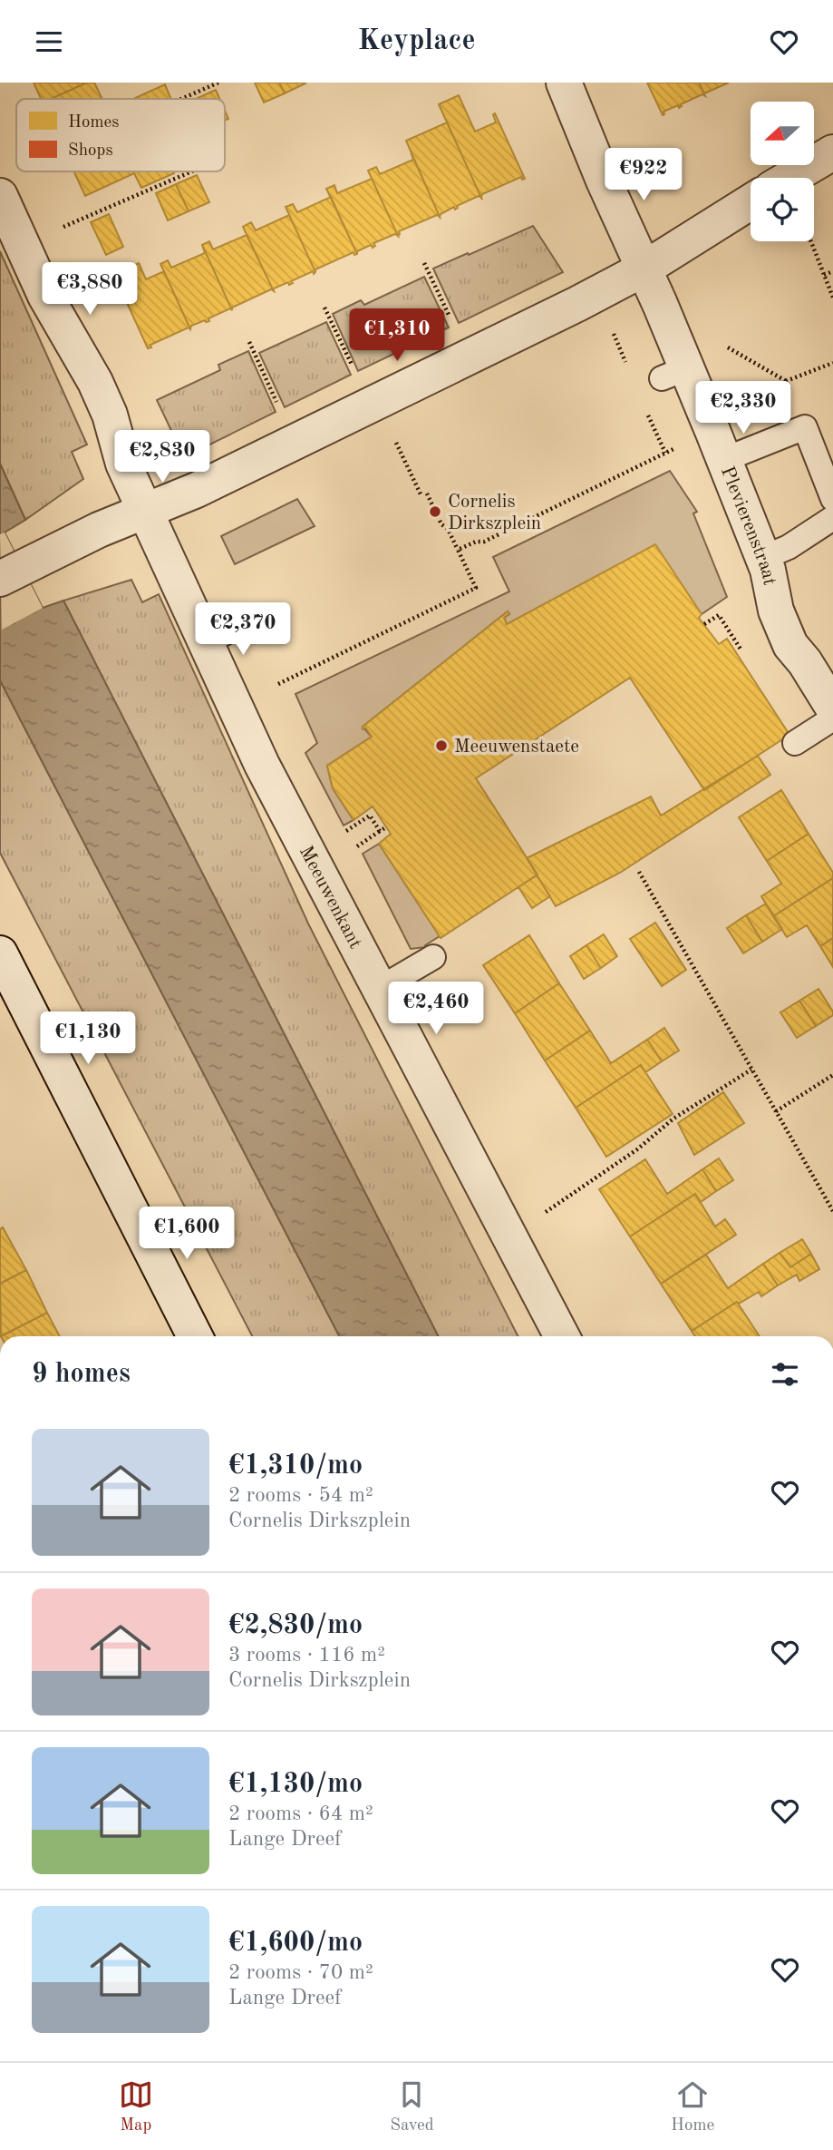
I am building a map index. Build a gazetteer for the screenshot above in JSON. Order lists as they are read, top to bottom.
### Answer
{
  "streets": {
    "street": ["Plevierenstraat", "Meeuwenkant"]
  },
  "places": ["Cornelis Dirkszplein", "Meeuwenstaete"],
  "legend": ["Homes", "Shops"],
  "north": "left",
  "page": {
    "header": "Keyplace",
    "price": [
      "€922",
      "€3,880",
      "€1,310",
      "€2,330",
      "€2,830",
      "€2,370",
      "€2,460",
      "€1,130",
      "€1,600"
    ],
    "heading": "9 homes",
    "list": [
      {
        "name": "€1,310/mo",
        "note": "2 rooms · 54 m² · Cornelis Dirkszplein"
      },
      {
        "name": "€2,830/mo",
        "note": "3 rooms · 116 m² · Cornelis Dirkszplein"
      },
      {
        "name": "€1,130/mo",
        "note": "2 rooms · 64 m² · Lange Dreef"
      },
      {
        "name": "€1,600/mo",
        "note": "2 rooms · 70 m² · Lange Dreef"
      }
    ],
    "tabs": ["Map", "Saved", "Home"]
  }
}
